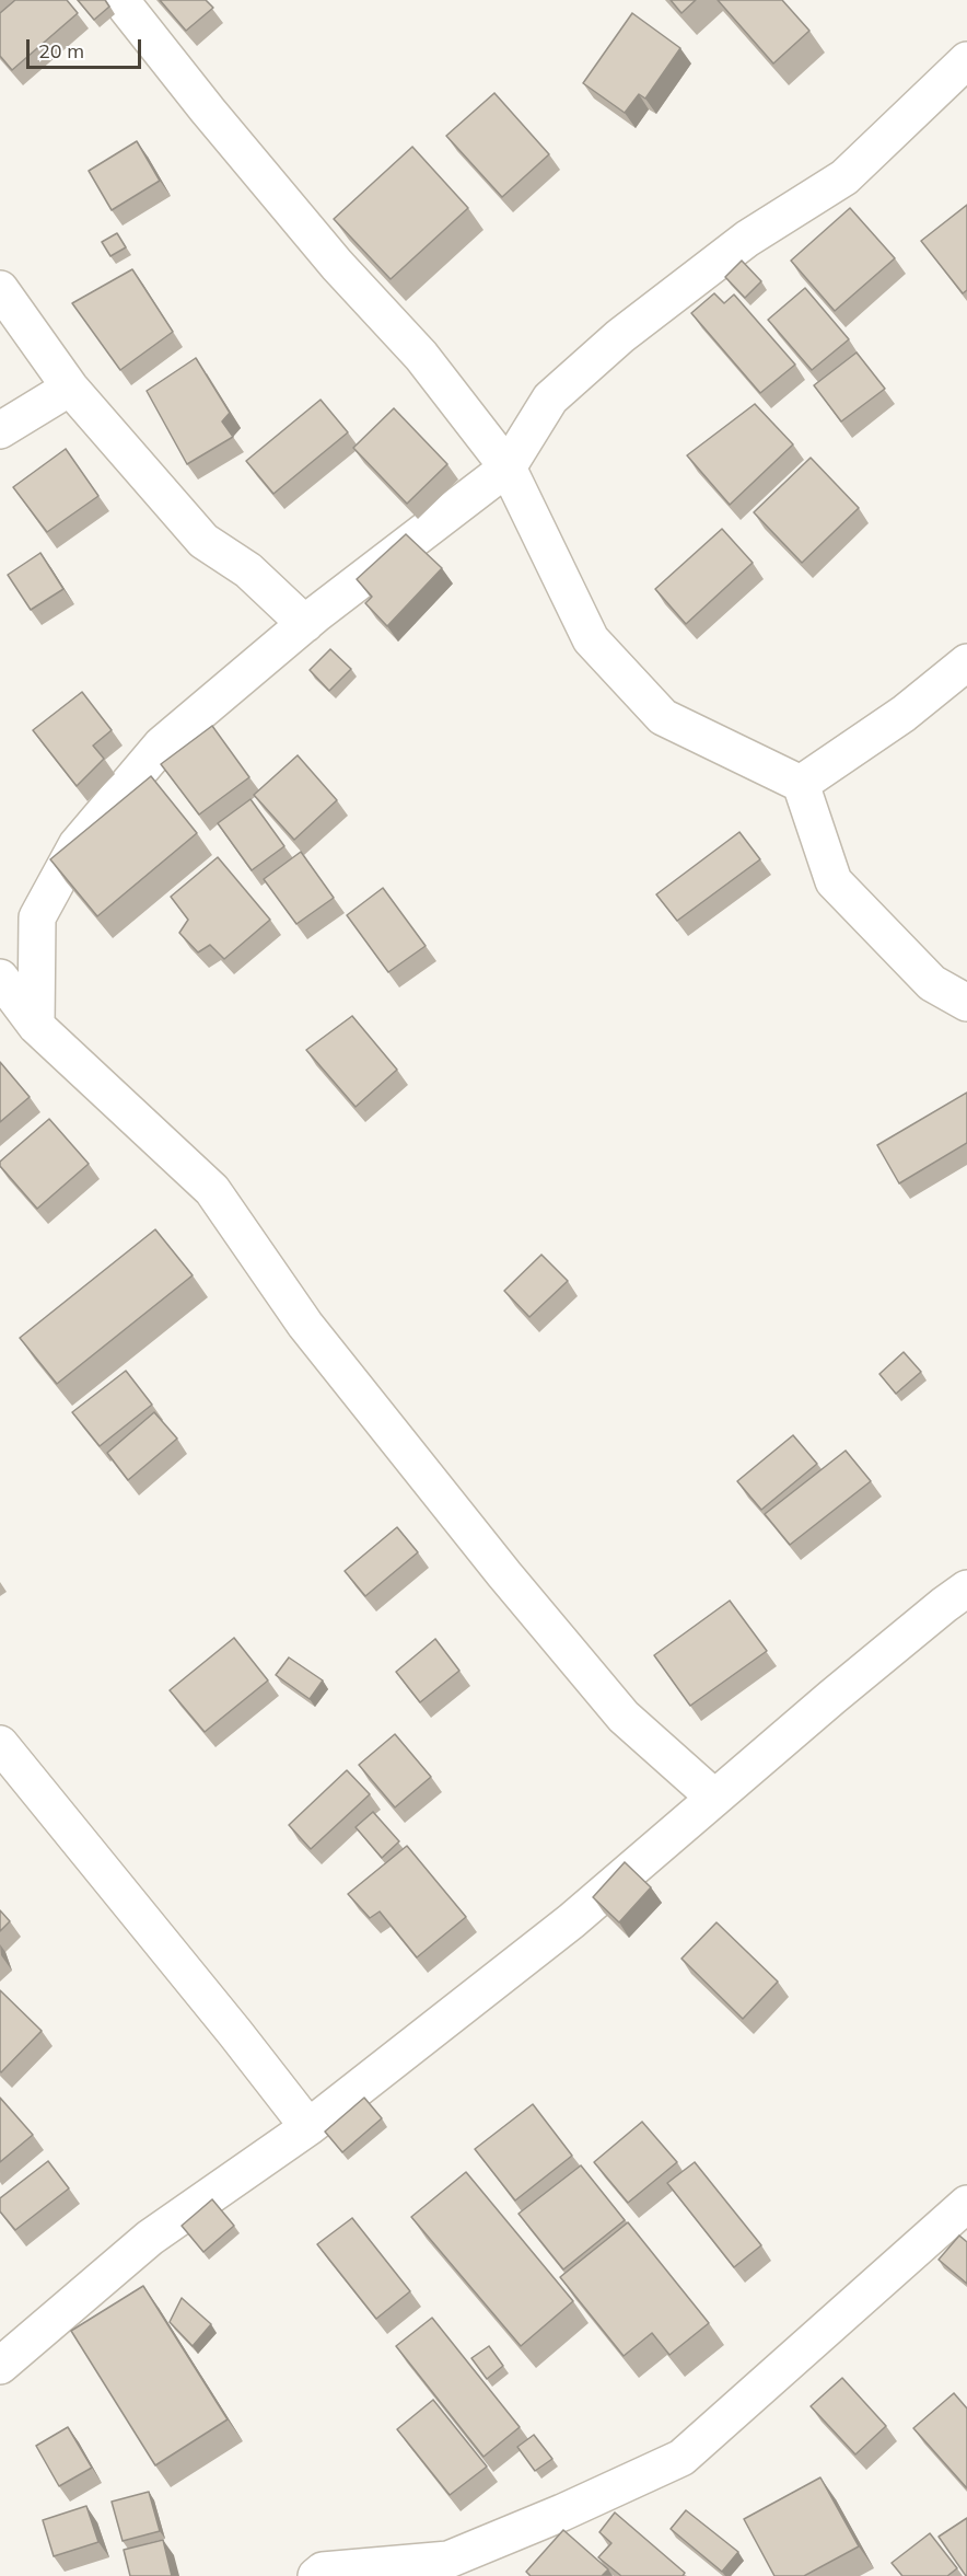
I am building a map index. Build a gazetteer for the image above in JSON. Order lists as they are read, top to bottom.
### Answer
{
  "scale_bar": "20 m"
}
